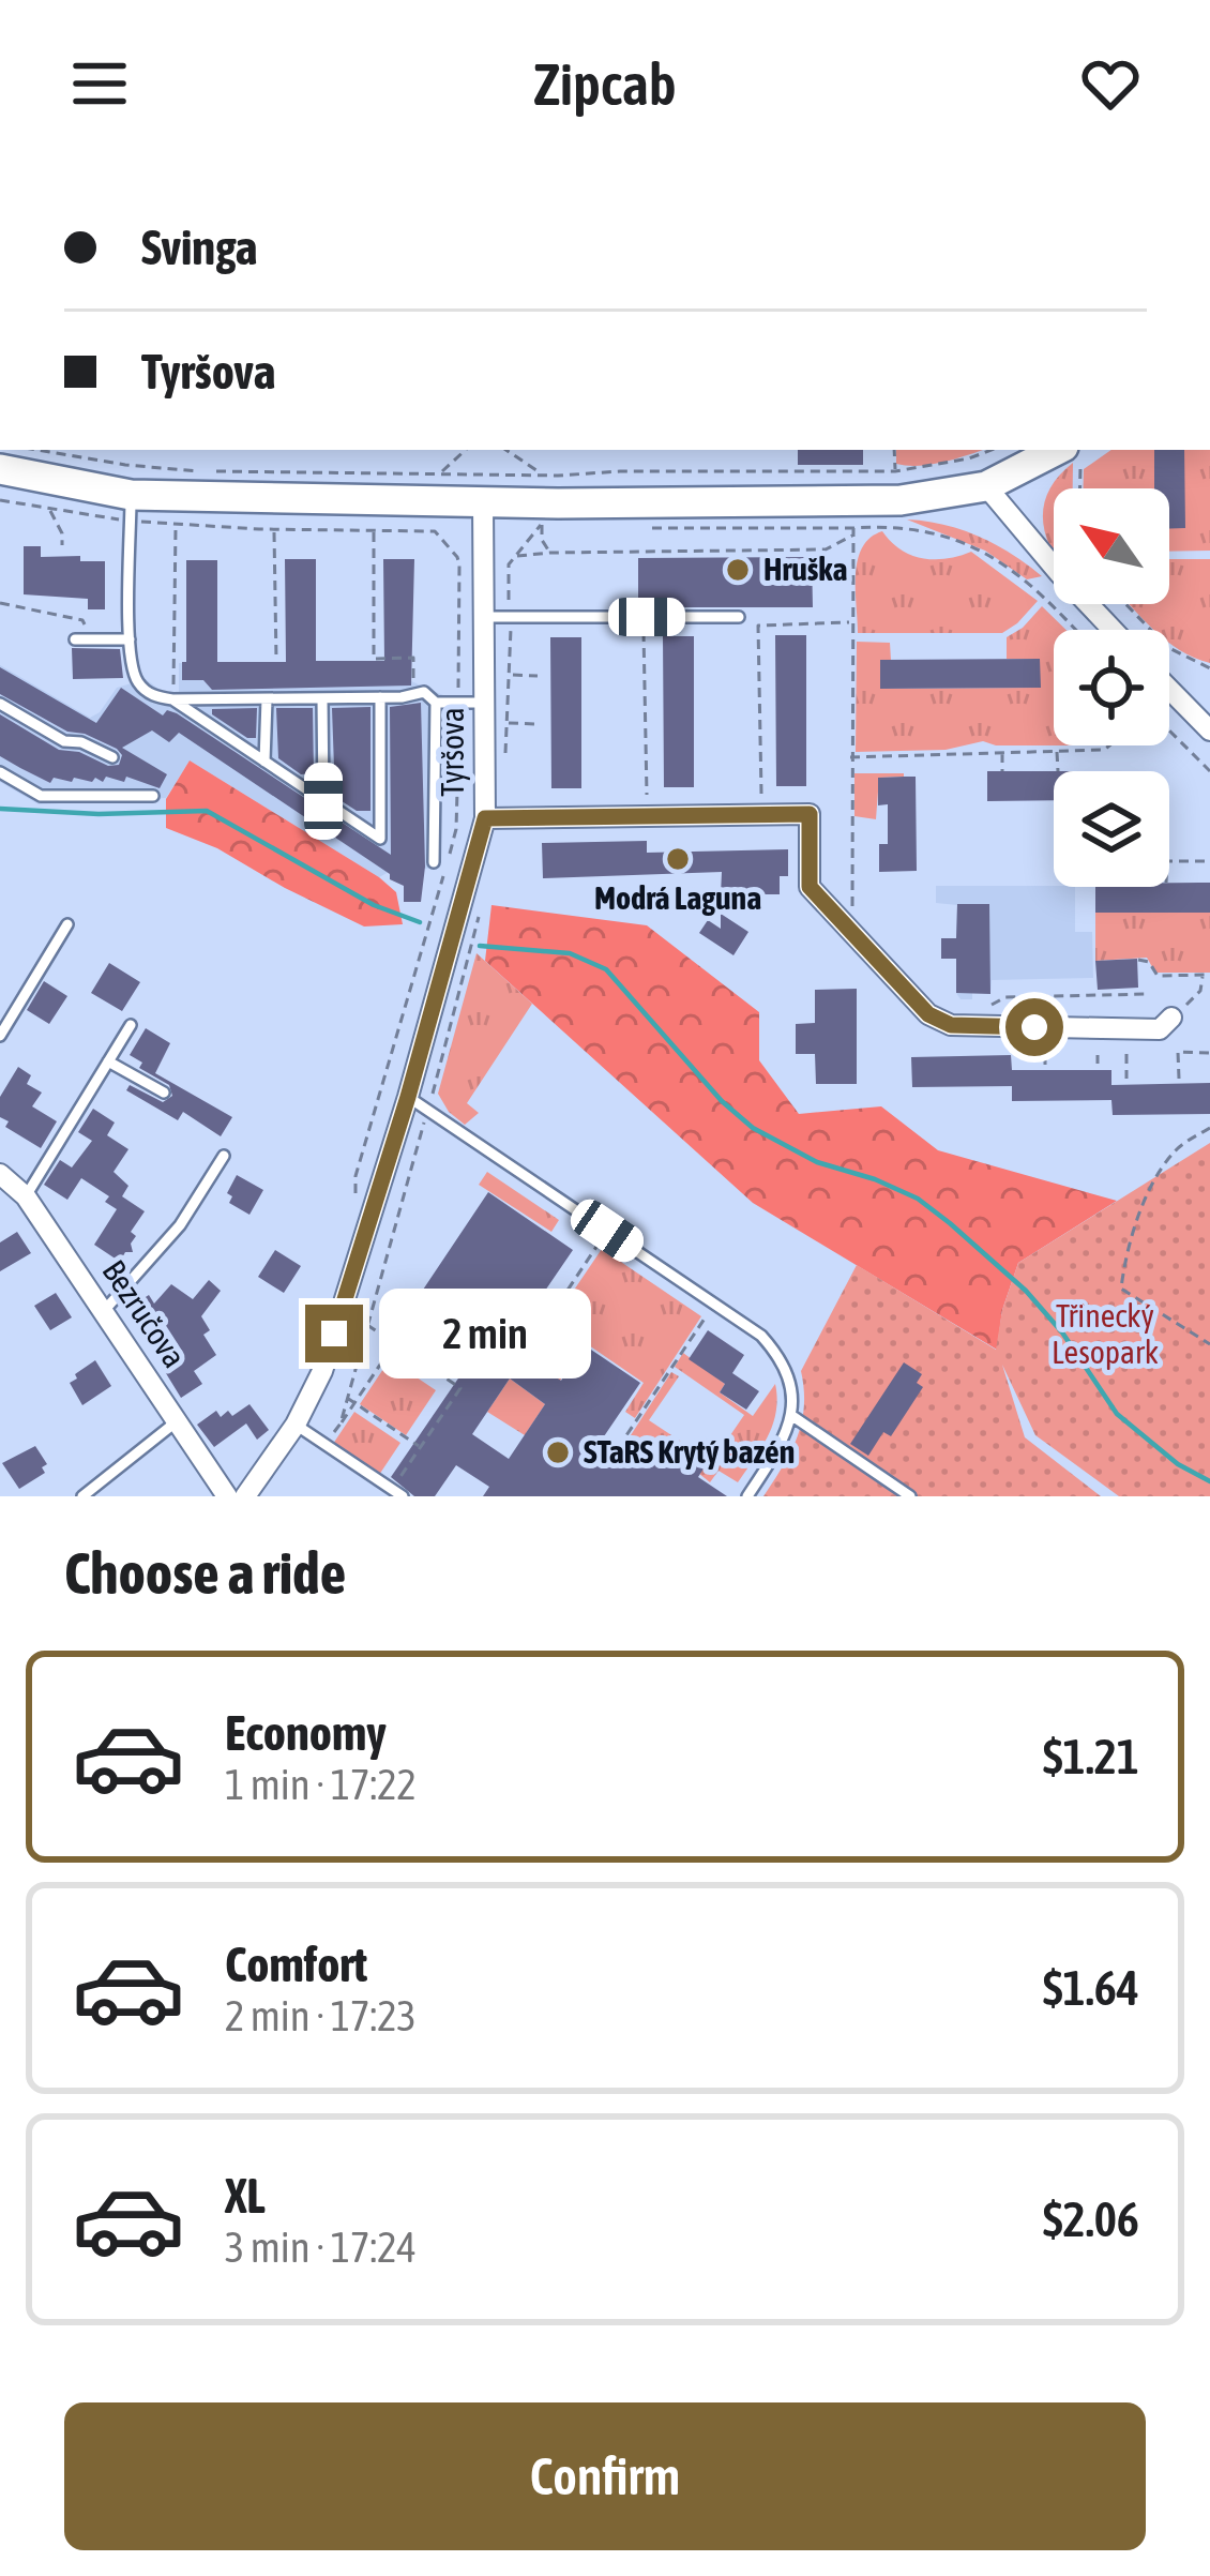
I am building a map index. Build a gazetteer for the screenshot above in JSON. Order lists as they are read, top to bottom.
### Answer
{
  "streets": {
    "street": ["Tyršova", "Bezručova"]
  },
  "parks": ["Třinecký Lesopark"],
  "places": ["Hruška", "Modrá Laguna", "STaRS Krytý bazén"],
  "north": "top left",
  "page": {
    "header": "Zipcab",
    "banner": ["Svinga", "Tyršova"],
    "bubble": "2 min",
    "heading": "Choose a ride",
    "list": [
      {
        "name": "Economy",
        "note": "1 min · 17:22",
        "value": "$1.21"
      },
      {
        "name": "Comfort",
        "note": "2 min · 17:23",
        "value": "$1.64"
      },
      {
        "name": "XL",
        "note": "3 min · 17:24",
        "value": "$2.06"
      }
    ],
    "buttons": "Confirm"
  }
}
